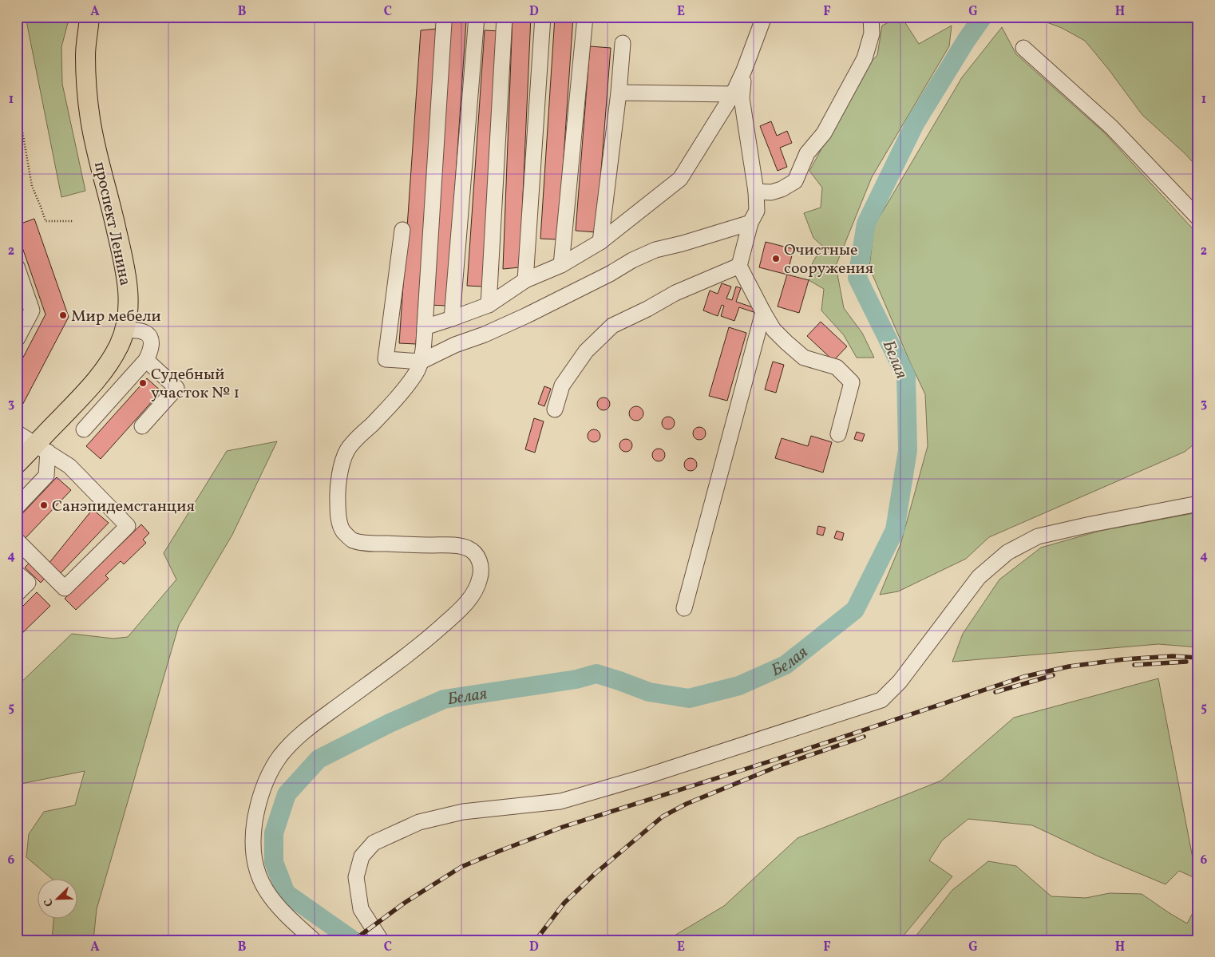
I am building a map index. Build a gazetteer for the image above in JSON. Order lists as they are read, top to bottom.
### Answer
{
  "streets": {
    "main road": ["проспект Ленина"]
  },
  "water": ["Белая"],
  "places": [
    "Очистные сооружения",
    "Мир мебели",
    "Судебный участок № 1",
    "Санэпидемстанция"
  ],
  "north": "bottom left",
  "grid": {
    "columns": [
      "A",
      "B",
      "C",
      "D",
      "E",
      "F",
      "G",
      "H"
    ],
    "rows": [
      "1",
      "2",
      "3",
      "4",
      "5",
      "6"
    ]
  }
}
